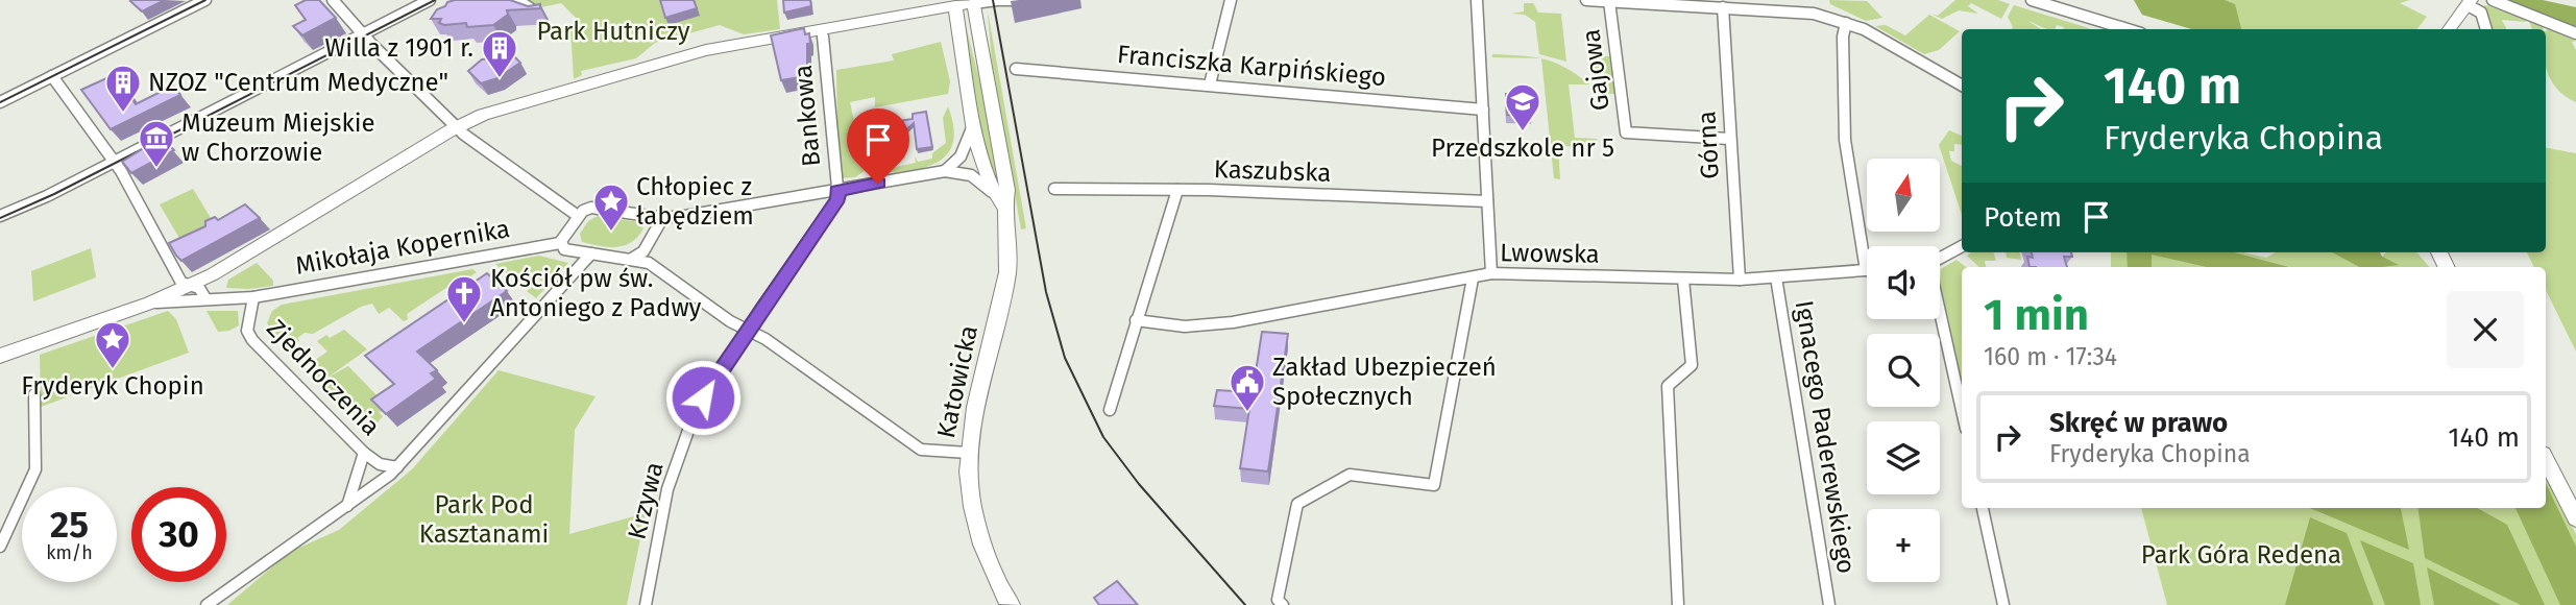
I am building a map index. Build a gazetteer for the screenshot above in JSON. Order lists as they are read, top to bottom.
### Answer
{
  "streets": {
    "street": [
      "Franciszka Karpińskiego",
      "Gajowa",
      "Bankowa",
      "Górna",
      "Kaszubska",
      "Mikołaja Kopernika",
      "Lwowska",
      "Zjednoczenia",
      "Katowicka",
      "Ignacego Paderewskiego",
      "Krzywa"
    ]
  },
  "crossings": [
    ["Gajowa", "Górna"],
    ["Bankowa", "Krzywa"],
    ["Górna", "Lwowska"],
    ["Mikołaja Kopernika", "Zjednoczenia"],
    ["Lwowska", "Ignacego Paderewskiego"]
  ],
  "parks": ["Park Hutniczy", "Park Pod Kasztanami", "Park Góra Redena"],
  "places": {
    "building": ["Willa z 1901 r.", "NZOZ \"Centrum Medyczne\""],
    "school or university": ["Przedszkole nr 5"],
    "museum": ["Muzeum Miejskie w Chorzowie"],
    "place": ["Chłopiec z łabędziem", "Fryderyk Chopin"],
    "church": ["Kościół pw św. Antoniego z Padwy"],
    "public building": ["Zakład Ubezpieczeń Społecznych"]
  },
  "north": "top",
  "page": {
    "turn": ["140 m", "Fryderyka Chopina"],
    "map_buttons": "+",
    "then": "Potem",
    "heading": ["1 min", "160 m · 17:34"],
    "list": [
      {
        "name": "Skręć w prawo",
        "note": "Fryderyka Chopina",
        "value": "140 m"
      }
    ],
    "speed": "25 km/h",
    "limit": "30"
  }
}
